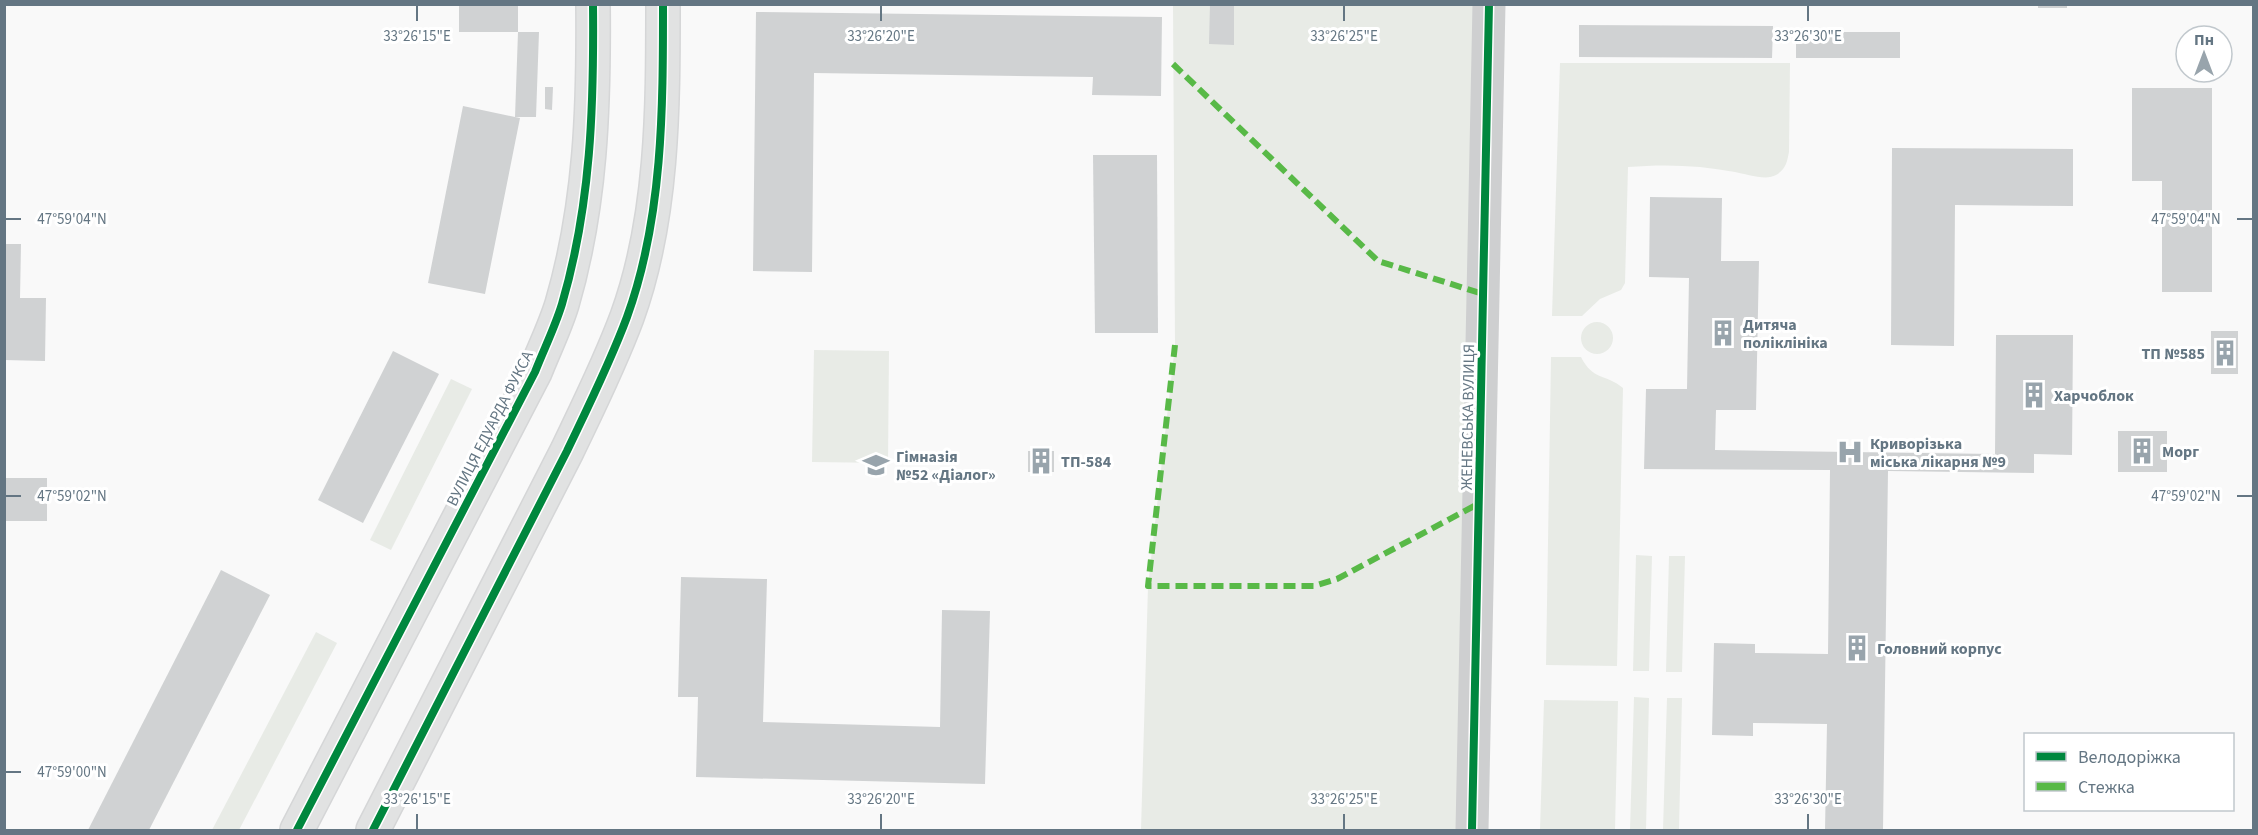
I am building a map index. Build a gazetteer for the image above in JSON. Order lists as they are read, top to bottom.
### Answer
{
  "streets": {
    "main road": ["ВУЛИЦЯ ЕДУАРДА ФУКСА"],
    "street": ["ЖЕНЕВСЬКА ВУЛИЦЯ"]
  },
  "places": {
    "building": [
      "Дитяча поліклініка",
      "ТП №585",
      "Харчоблок",
      "Морг",
      "ТП-584",
      "Головний корпус"
    ],
    "hospital": ["Криворізька міська лікарня №9"],
    "school or university": ["Гімназія №52 «Діалог»"]
  },
  "legend": ["Велодоріжка", "Стежка"],
  "north": "top",
  "coordinates": [
    "33°26'15\"E",
    "33°26'20\"E",
    "33°26'25\"E",
    "33°26'30\"E",
    "47°59'04\"N",
    "47°59'02\"N",
    "47°59'00\"N"
  ]
}
